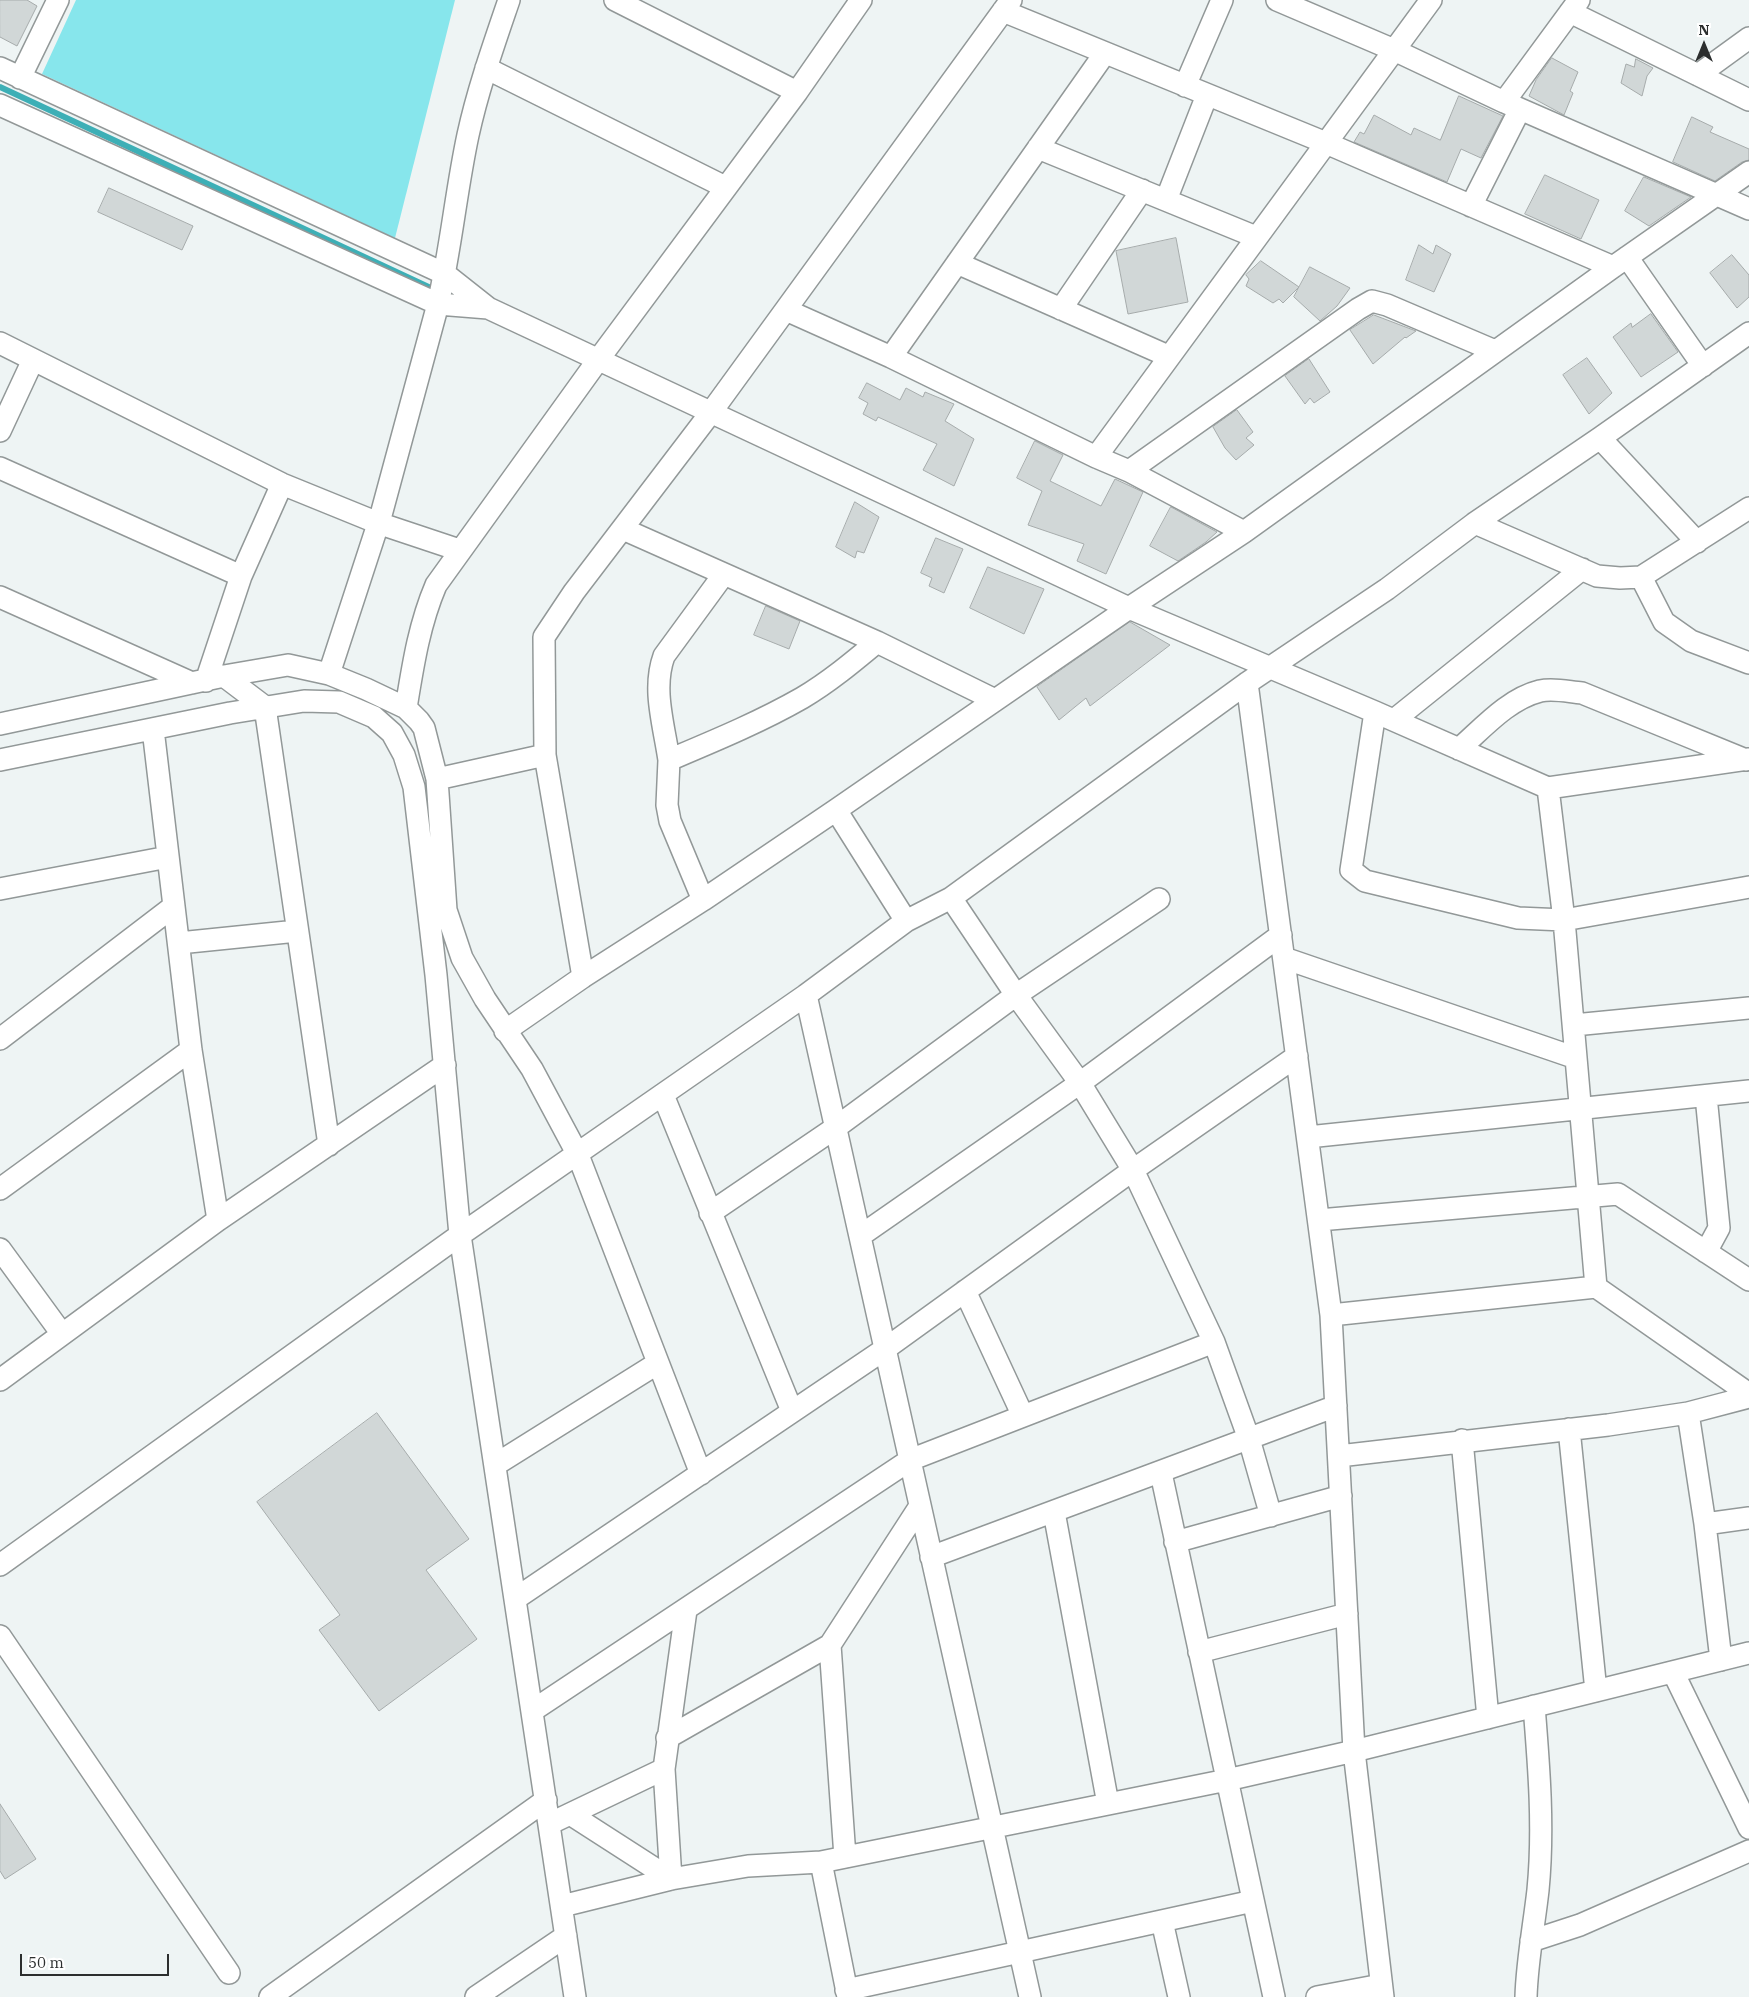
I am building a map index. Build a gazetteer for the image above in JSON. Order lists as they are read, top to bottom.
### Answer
{
  "scale_bar": "50 m",
  "north": "top"
}
